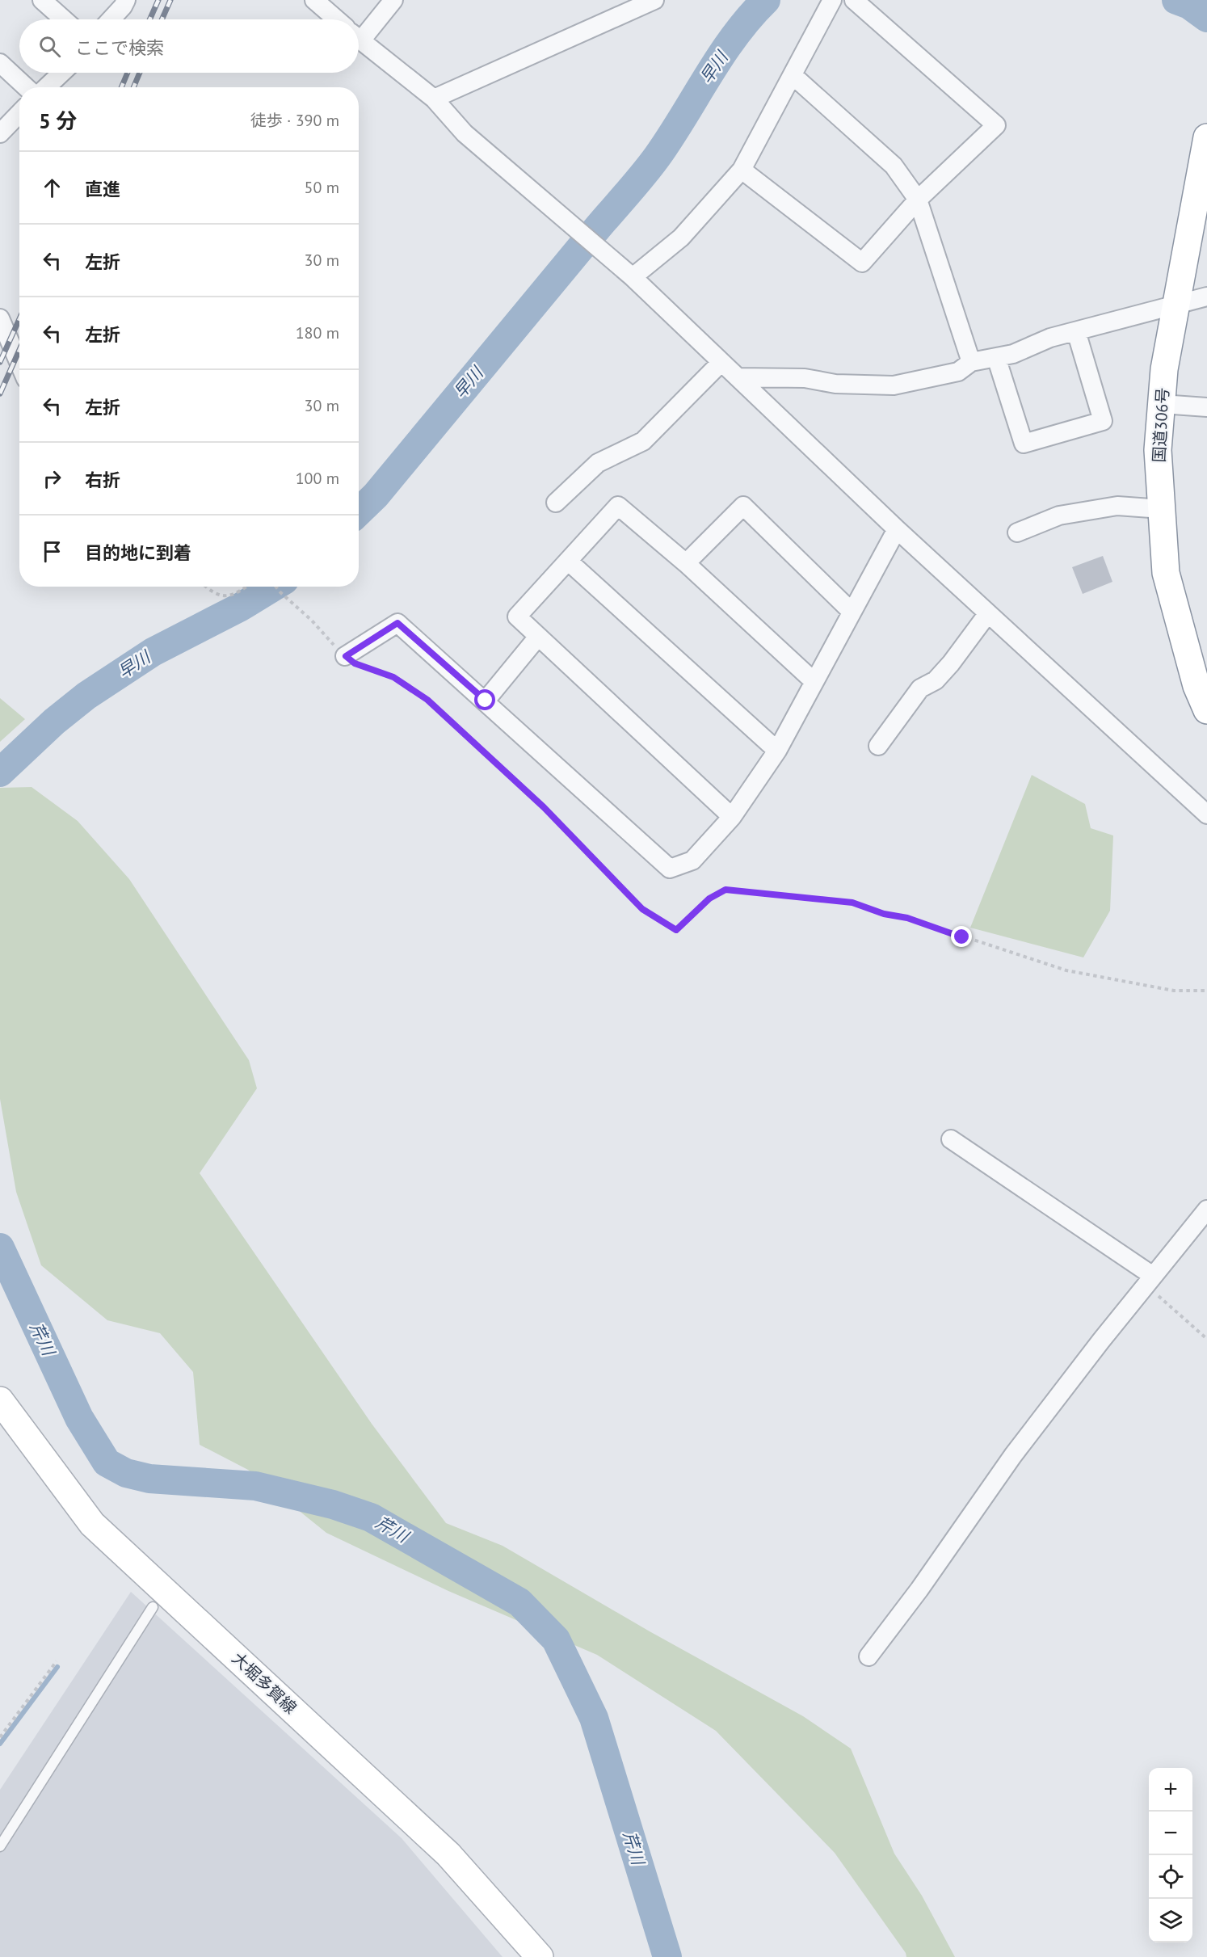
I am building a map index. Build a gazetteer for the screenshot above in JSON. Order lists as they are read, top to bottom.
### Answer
{
  "streets": {
    "main road": ["国道306号", "大堀多賀線"]
  },
  "water": ["早川", "芹川"],
  "page": {
    "search": "ここで検索",
    "heading": ["5 分", "徒歩 · 390 m"],
    "list": [
      ["直進", "50 m"],
      ["左折", "30 m"],
      ["左折", "180 m"],
      ["左折", "30 m"],
      ["右折", "100 m"],
      "目的地に到着"
    ],
    "map_buttons": ["+", "−"]
  }
}
